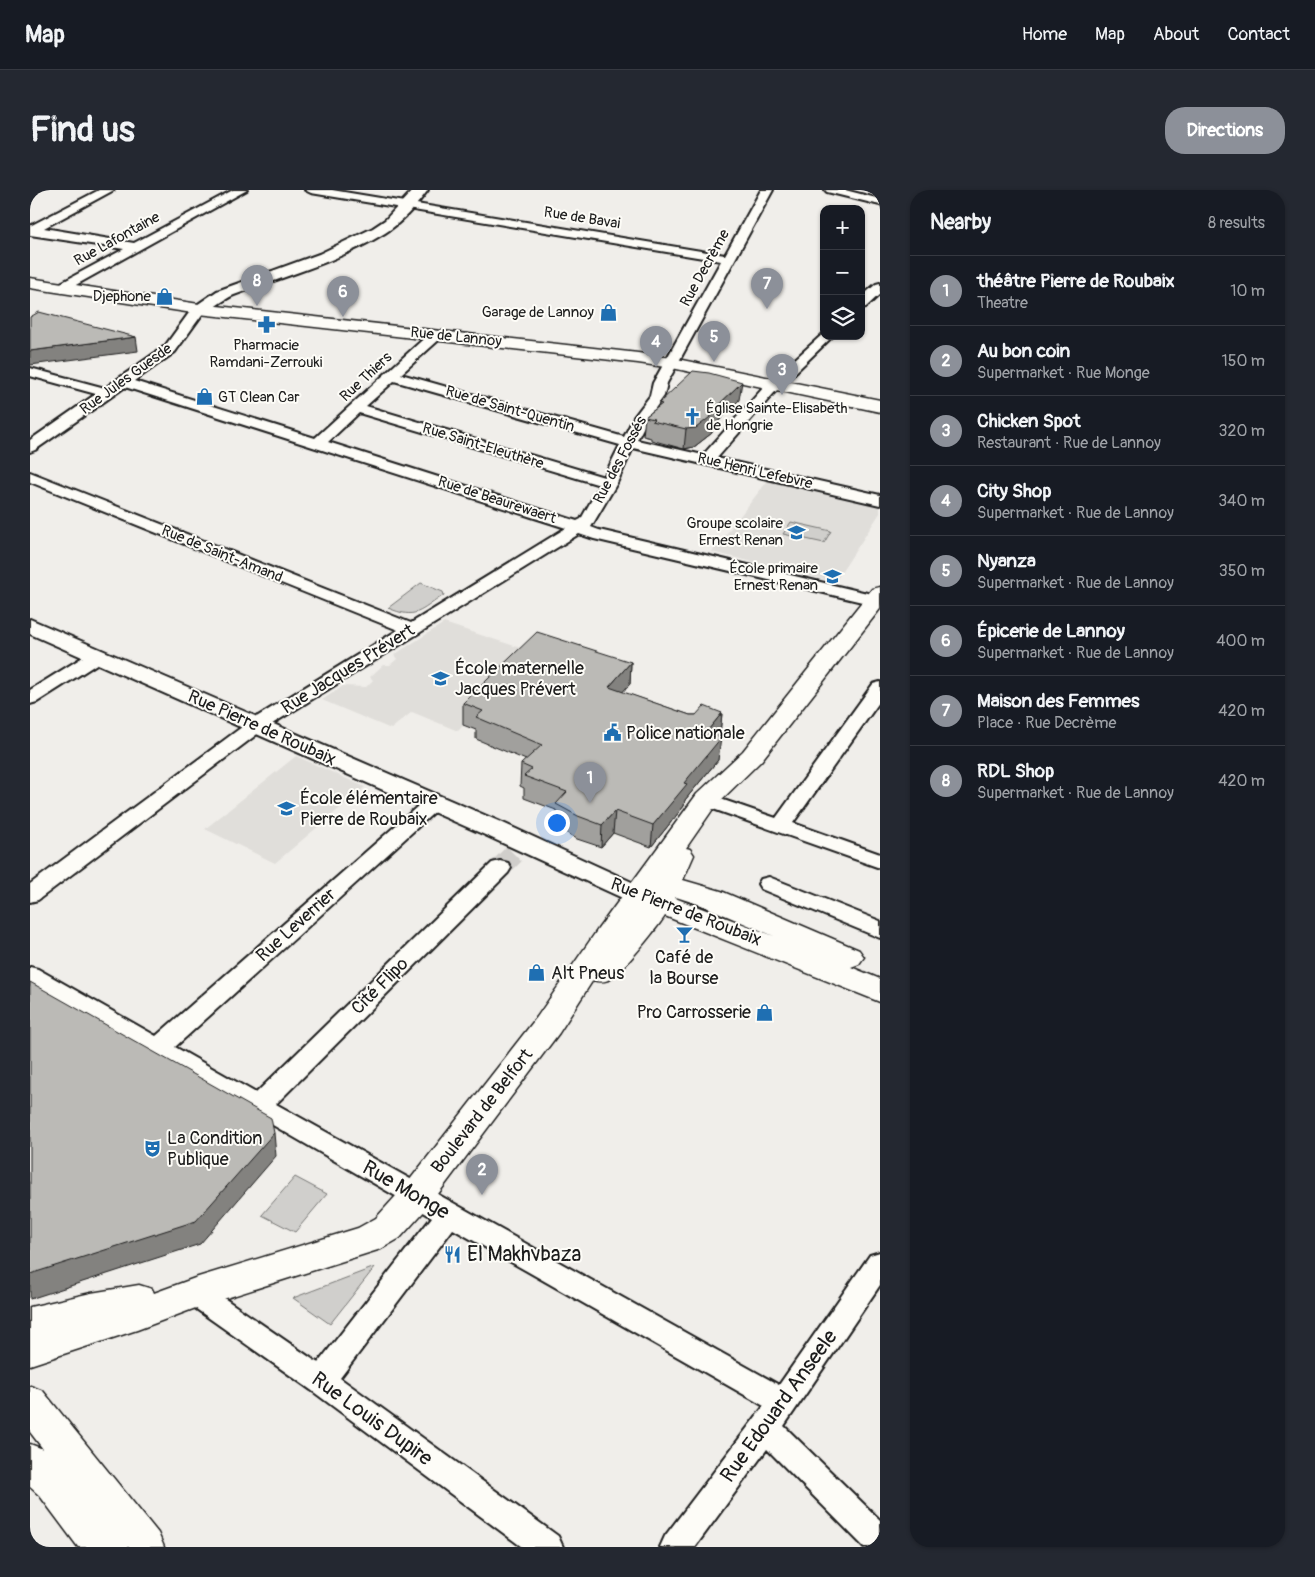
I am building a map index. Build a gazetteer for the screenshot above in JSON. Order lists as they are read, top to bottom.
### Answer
{
  "streets": {
    "main road": ["Rue de Lannoy", "Rue Pierre de Roubaix", "Boulevard de Belfort"],
    "street": [
      "Rue de Bavai",
      "Rue Lafontaine",
      "Rue Decrème",
      "Rue Thiers",
      "Rue Jules Guesde",
      "Rue de Saint-Quentin",
      "Rue Saint-Eleuthère",
      "Rue des Fossés",
      "Rue Henri Lefebvre",
      "Rue de Beaurewaert",
      "Rue de Saint-Amand",
      "Rue Jacques Prévert",
      "Rue Leverrier",
      "Cité Flipo",
      "Rue Monge",
      "Rue Edouard Anseele",
      "Rue Louis Dupire"
    ]
  },
  "crossings": [
    ["Rue de Bavai", "Rue Decrème"],
    ["Rue de Bavai", "Rue Jules Guesde"],
    ["Rue Lafontaine", "Rue de Lannoy"],
    ["Rue Decrème", "Rue de Lannoy"],
    ["Rue Decrème", "Rue des Fossés"],
    ["Rue de Lannoy", "Rue Thiers"],
    ["Rue de Lannoy", "Rue Jules Guesde"],
    ["Rue de Lannoy", "Rue des Fossés"],
    ["Rue Thiers", "Rue de Saint-Quentin"],
    ["Rue Thiers", "Rue Saint-Eleuthère"],
    ["Rue Thiers", "Rue de Beaurewaert"],
    ["Rue Jules Guesde", "Rue de Beaurewaert"],
    ["Rue de Saint-Quentin", "Rue des Fossés"],
    ["Rue de Saint-Quentin", "Rue Henri Lefebvre"],
    ["Rue Saint-Eleuthère", "Rue des Fossés"],
    ["Rue des Fossés", "Rue Henri Lefebvre"],
    ["Rue des Fossés", "Rue de Beaurewaert"],
    ["Rue des Fossés", "Rue Jacques Prévert"],
    ["Rue de Beaurewaert", "Rue Jacques Prévert"],
    ["Rue de Beaurewaert", "Boulevard de Belfort"],
    ["Rue de Saint-Amand", "Rue Jacques Prévert"],
    ["Rue Jacques Prévert", "Rue Pierre de Roubaix"],
    ["Rue Pierre de Roubaix", "Rue Leverrier"],
    ["Rue Pierre de Roubaix", "Cité Flipo"],
    ["Rue Pierre de Roubaix", "Boulevard de Belfort"],
    ["Rue Leverrier", "Rue Monge"],
    ["Cité Flipo", "Rue Monge"],
    ["Boulevard de Belfort", "Rue Monge"],
    ["Boulevard de Belfort", "Rue Louis Dupire"],
    ["Rue Monge", "Rue Edouard Anseele"]
  ],
  "places": {
    "shop": [
      "Djephone",
      "Garage de Lannoy",
      "GT Clean Car",
      "Alt Pneus",
      "Pro Carrosserie"
    ],
    "pharmacy": ["Pharmacie Ramdani-Zerrouki"],
    "church": ["Église Sainte-Elisabeth de Hongrie"],
    "school or university": [
      "Groupe scolaire Ernest Renan",
      "École primaire Ernest Renan",
      "École maternelle Jacques Prévert",
      "École élémentaire Pierre de Roubaix"
    ],
    "public building": ["Police nationale"],
    "bar": ["Café de la Bourse"],
    "theatre": ["La Condition Publique"],
    "restaurant": ["El Makhvbaza"]
  },
  "page": {
    "header": "Map",
    "nav": [
      "Home",
      "Map",
      "About",
      "Contact"
    ],
    "buttons": "Directions",
    "title": "Find us",
    "heading": ["Nearby", "8 results"],
    "map_buttons": ["+", "−"],
    "list": [
      {
        "mark": "1",
        "name": "théâtre Pierre de Roubaix",
        "note": "Theatre",
        "value": "10 m"
      },
      {
        "mark": "2",
        "name": "Au bon coin",
        "note": "Supermarket · Rue Monge",
        "value": "150 m"
      },
      {
        "mark": "3",
        "name": "Chicken Spot",
        "note": "Restaurant · Rue de Lannoy",
        "value": "320 m"
      },
      {
        "mark": "4",
        "name": "City Shop",
        "note": "Supermarket · Rue de Lannoy",
        "value": "340 m"
      },
      {
        "mark": "5",
        "name": "Nyanza",
        "note": "Supermarket · Rue de Lannoy",
        "value": "350 m"
      },
      {
        "mark": "6",
        "name": "Épicerie de Lannoy",
        "note": "Supermarket · Rue de Lannoy",
        "value": "400 m"
      },
      {
        "mark": "7",
        "name": "Maison des Femmes",
        "note": "Place · Rue Decrème",
        "value": "420 m"
      },
      {
        "mark": "8",
        "name": "RDL Shop",
        "note": "Supermarket · Rue de Lannoy",
        "value": "420 m"
      }
    ],
    "pins": [
      "8",
      "7",
      "6",
      "5",
      "4",
      "3",
      "1",
      "2"
    ]
  }
}
